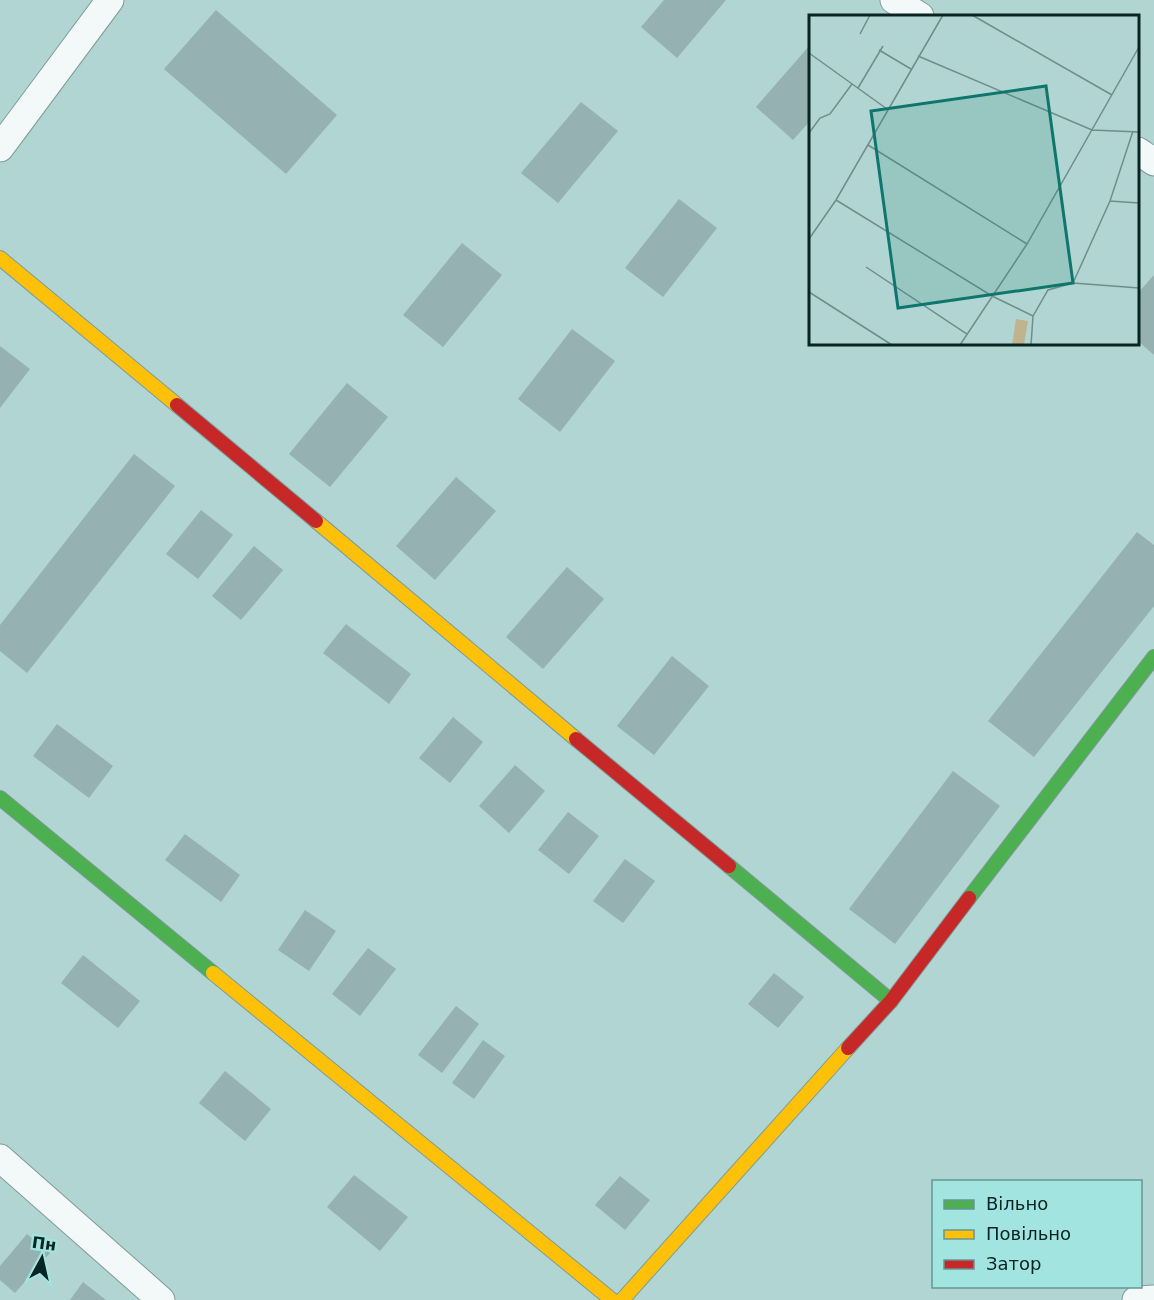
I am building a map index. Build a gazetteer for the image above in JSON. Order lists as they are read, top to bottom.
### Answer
{
  "legend": ["Вільно", "Повільно", "Затор"],
  "north": "top"
}
